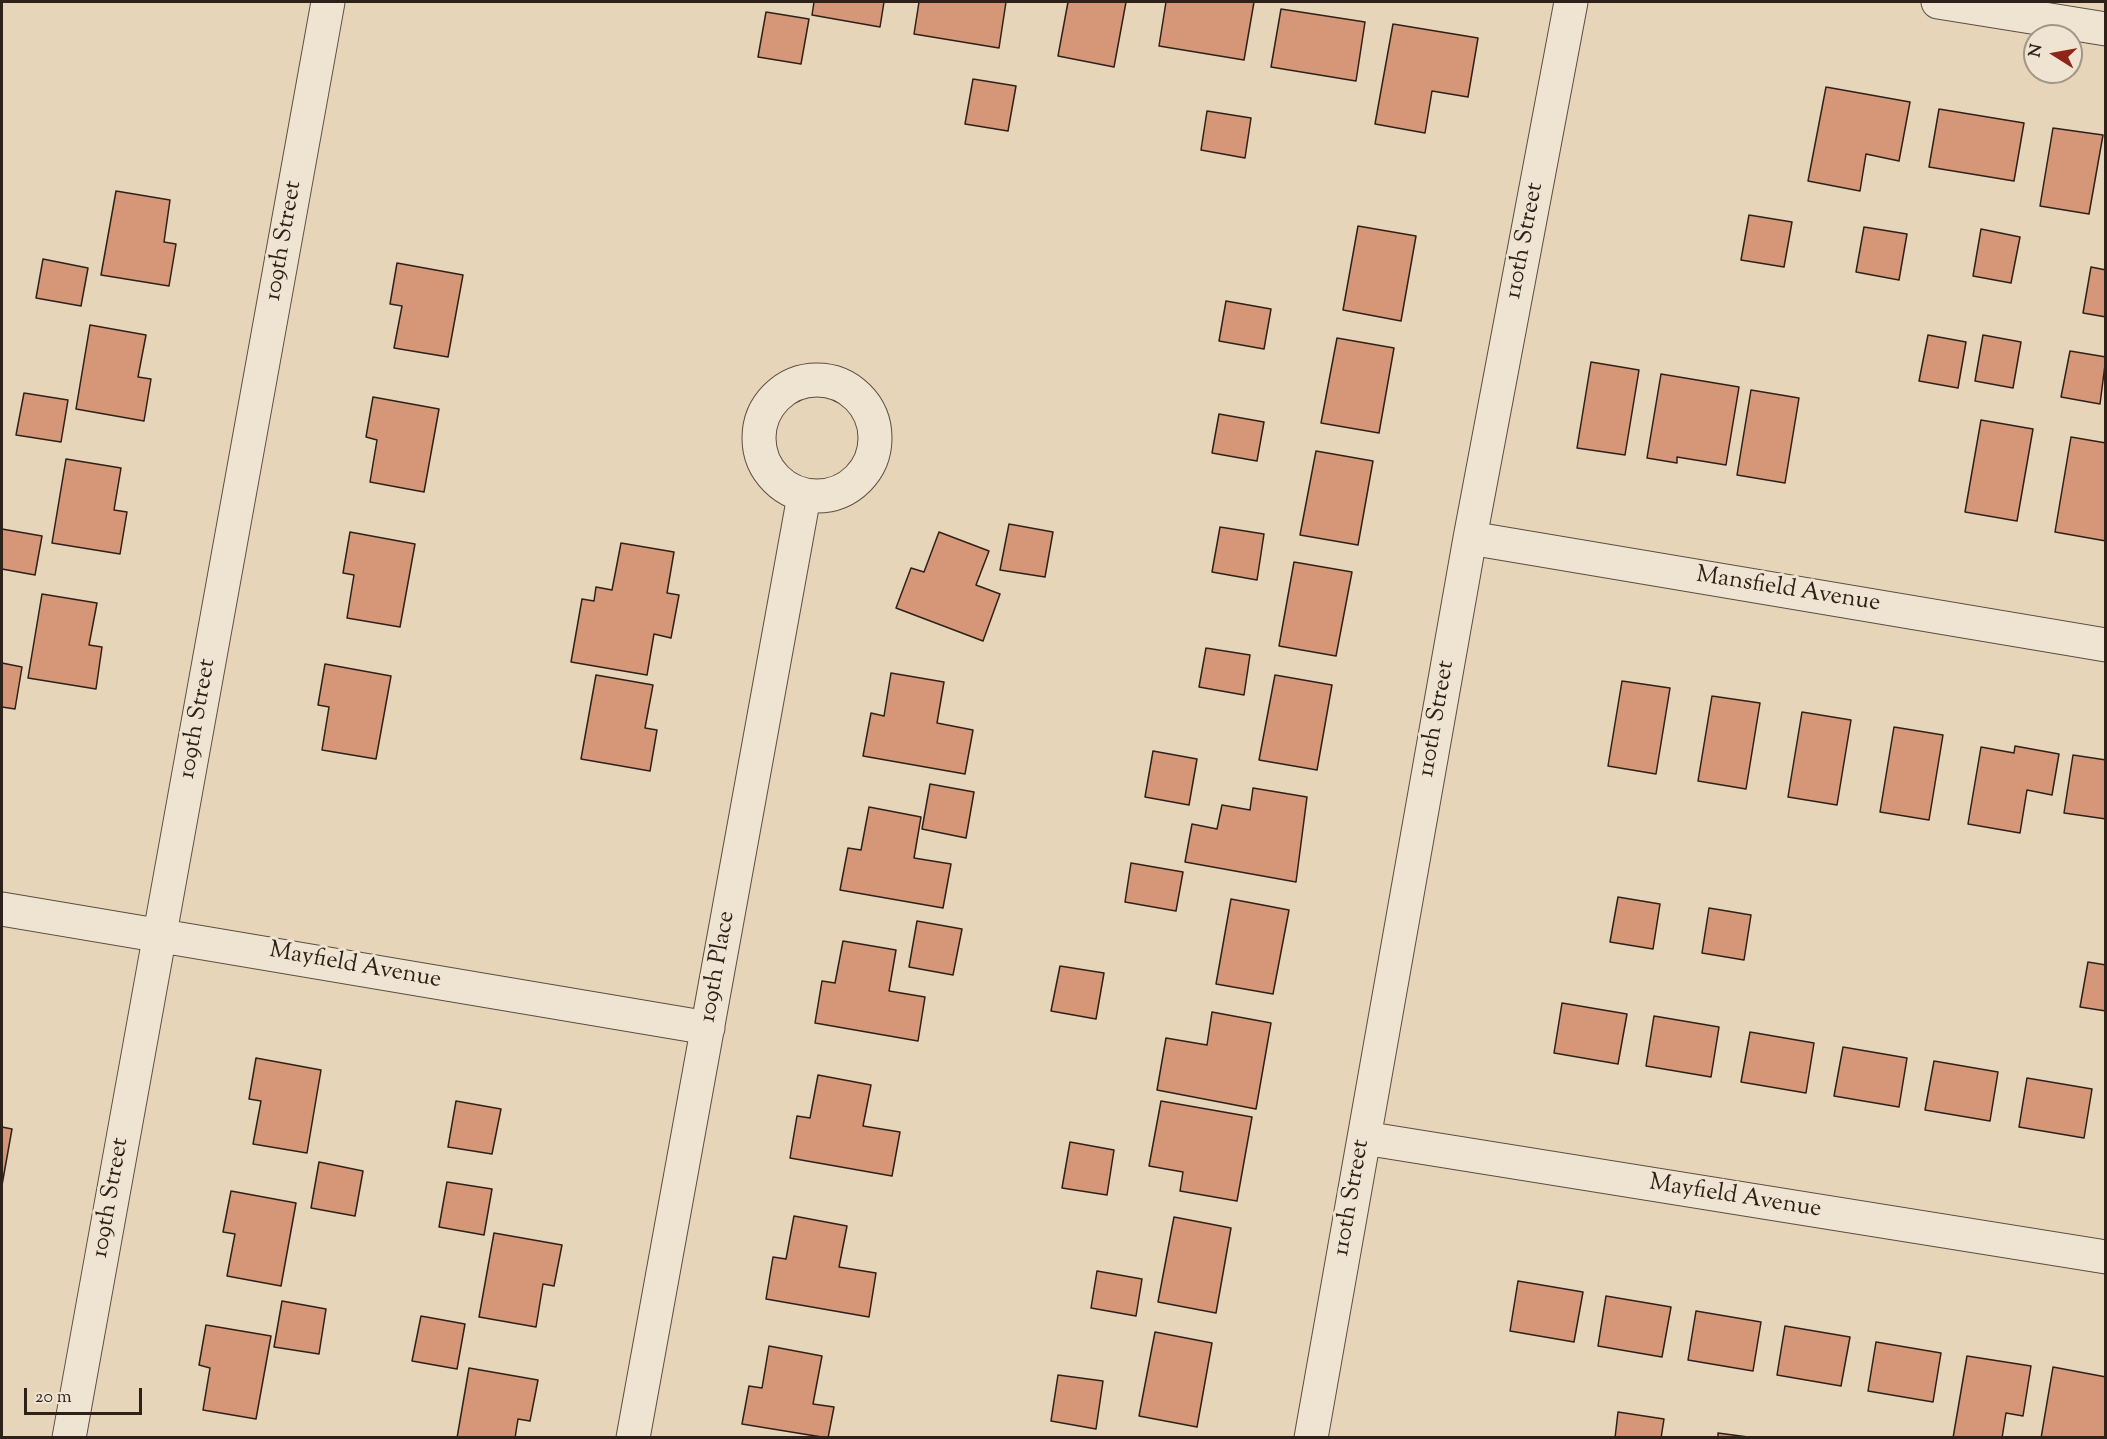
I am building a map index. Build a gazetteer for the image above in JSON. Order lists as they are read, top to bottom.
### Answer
{
  "streets": {
    "street": [
      "109th Street",
      "110th Street",
      "Mansfield Avenue",
      "Mayfield Avenue",
      "109th Place"
    ]
  },
  "crossings": [
    ["109th Street", "Mayfield Avenue"],
    ["110th Street", "Mansfield Avenue"],
    ["110th Street", "Mayfield Avenue"],
    ["Mayfield Avenue", "109th Place"]
  ],
  "scale_bar": "20 m",
  "north": "left"
}
